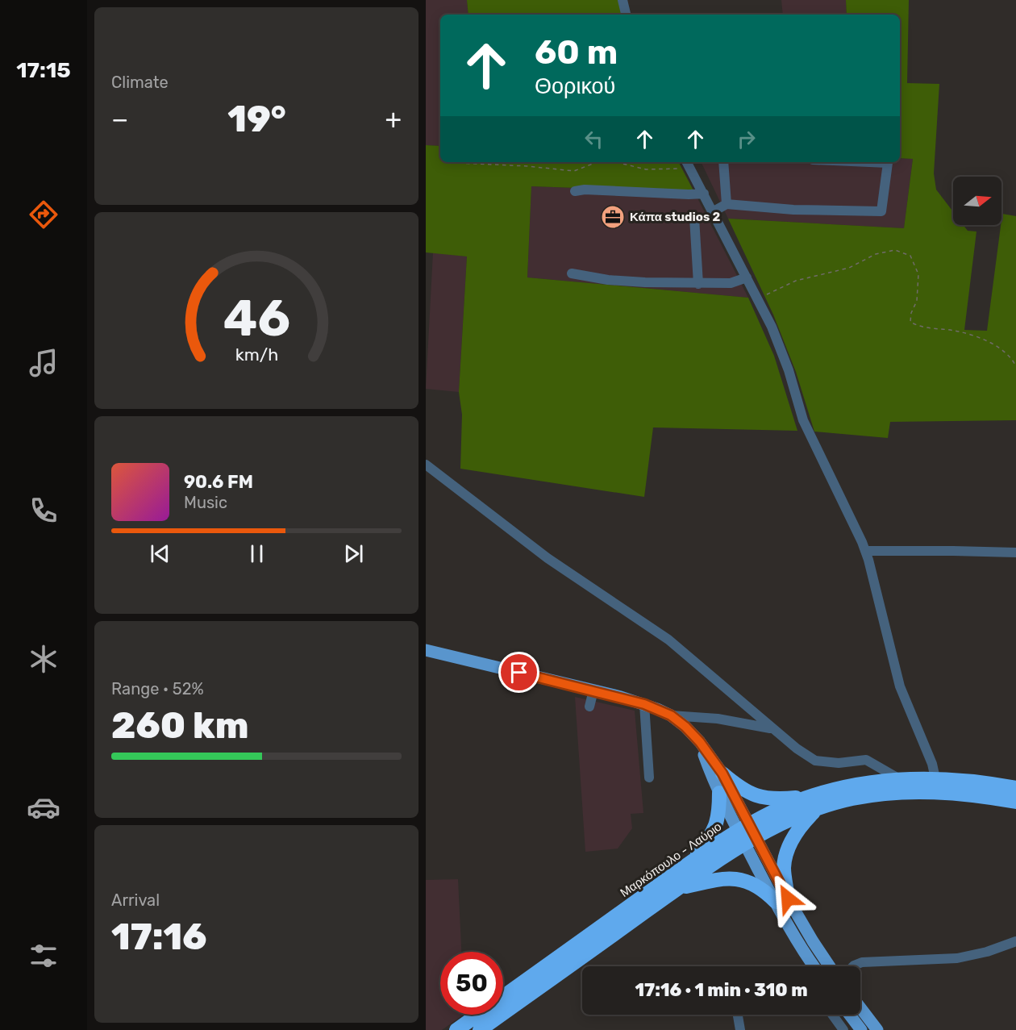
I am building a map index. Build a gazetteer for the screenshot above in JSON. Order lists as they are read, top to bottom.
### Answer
{
  "streets": {
    "highway": ["Μαρκόπουλο - Λαύριο"]
  },
  "places": {
    "office": ["Κάπα studios 2"]
  },
  "north": "right",
  "page": {
    "tabs": "17:15",
    "tile": [
      "Climate",
      ["Range · 52%", "260 km"],
      ["Arrival", "17:16"]
    ],
    "turn": ["60 m", "Θορικού"],
    "heat": ["−", "19°", "+"],
    "song": ["90.6 FM", "Music"],
    "limit": "50",
    "trip": "17:16 · 1 min · 310 m",
    "gauge": ["46", "km/h"]
  }
}
